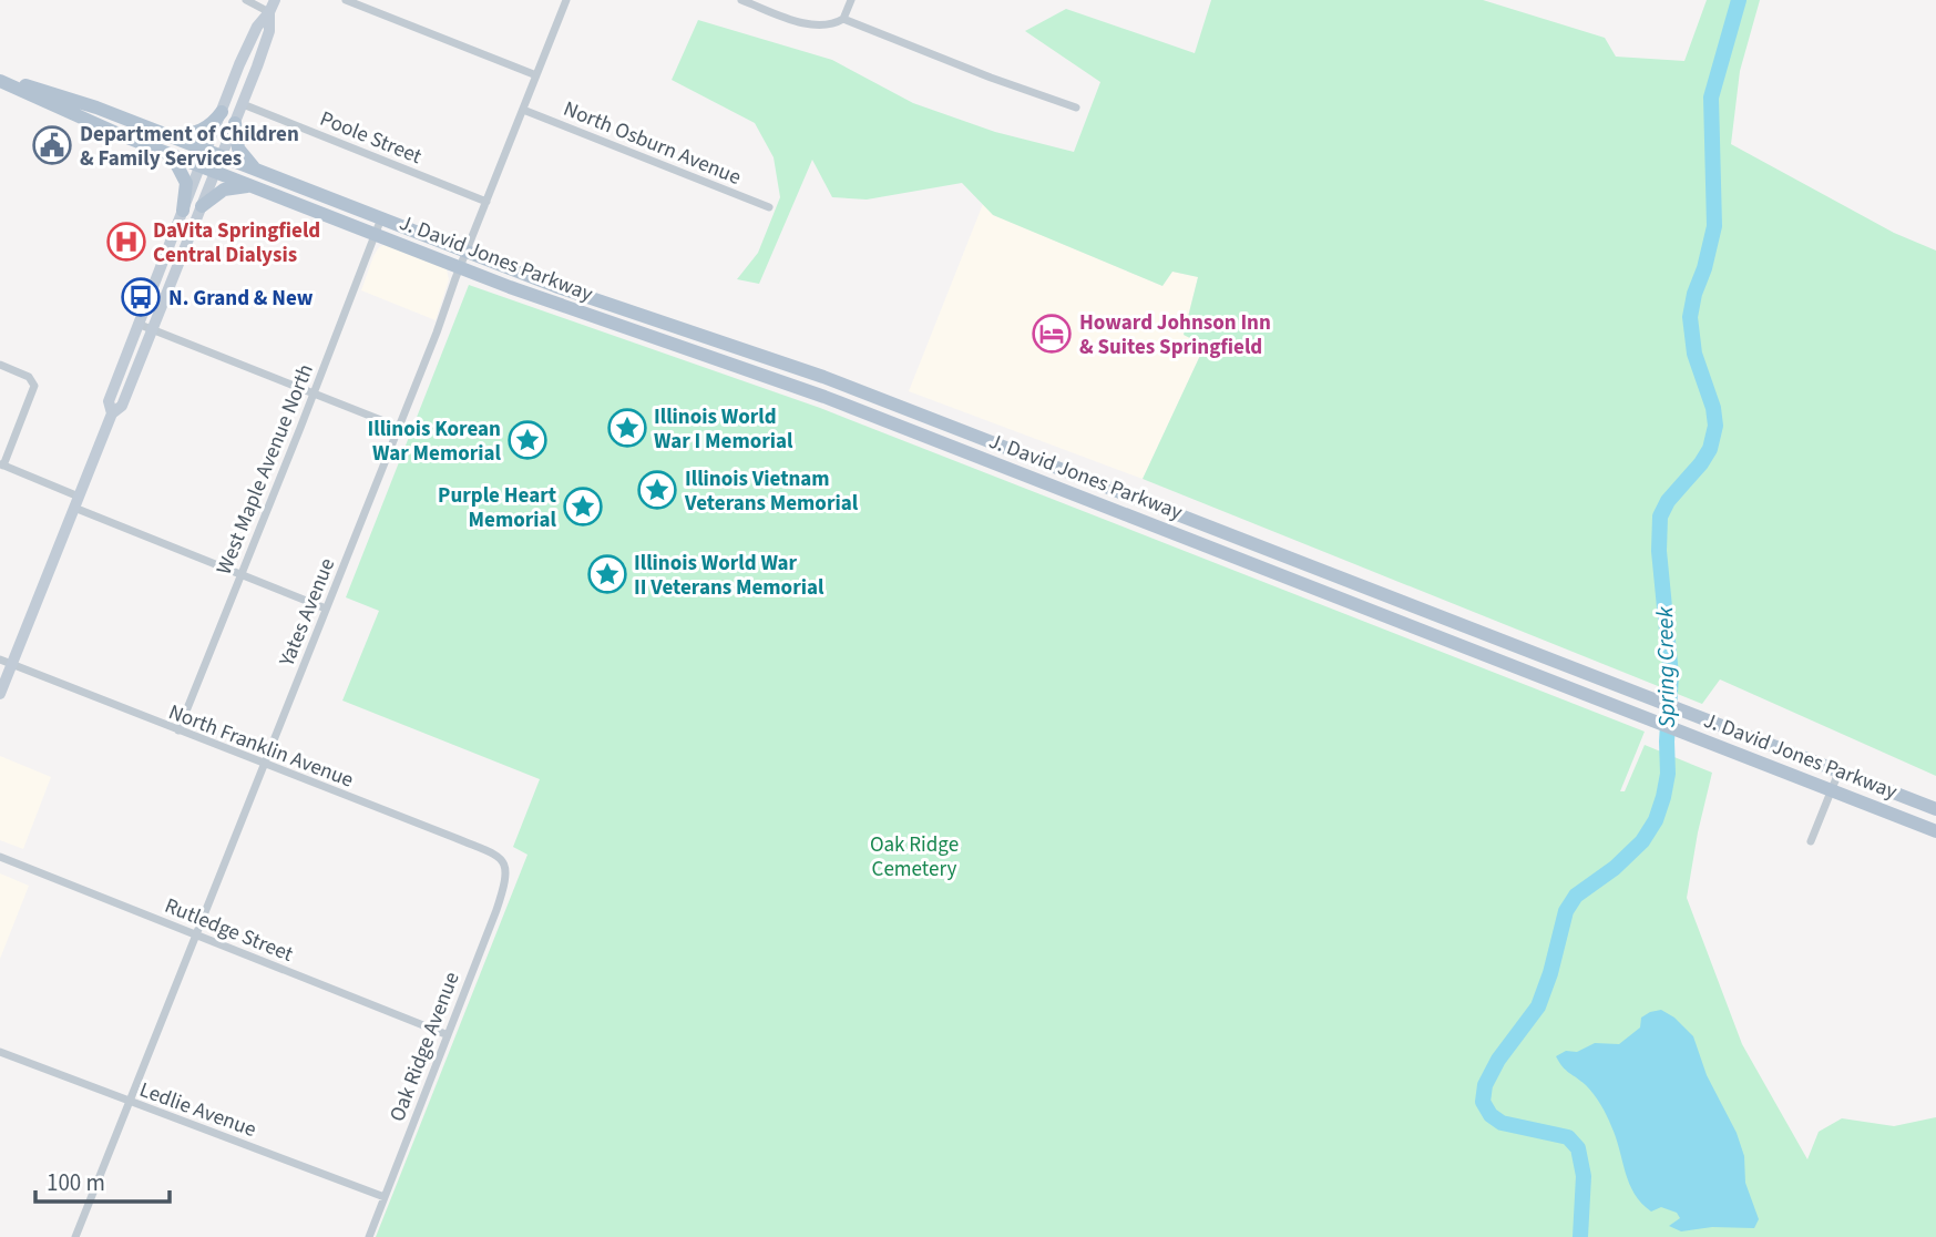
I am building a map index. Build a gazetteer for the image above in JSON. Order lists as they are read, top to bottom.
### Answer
{
  "streets": {
    "main road": ["J. David Jones Parkway"],
    "street": [
      "Poole Street",
      "North Osburn Avenue",
      "West Maple Avenue North",
      "Yates Avenue",
      "North Franklin Avenue",
      "Rutledge Street",
      "Oak Ridge Avenue",
      "Ledlie Avenue"
    ]
  },
  "crossings": [
    ["Poole Street", "Yates Avenue"],
    ["North Osburn Avenue", "Yates Avenue"],
    ["J. David Jones Parkway", "West Maple Avenue North"],
    ["J. David Jones Parkway", "Yates Avenue"],
    ["West Maple Avenue North", "North Franklin Avenue"],
    ["Yates Avenue", "North Franklin Avenue"],
    ["Yates Avenue", "Rutledge Street"],
    ["Yates Avenue", "Ledlie Avenue"],
    ["North Franklin Avenue", "Oak Ridge Avenue"],
    ["Rutledge Street", "Oak Ridge Avenue"],
    ["Oak Ridge Avenue", "Ledlie Avenue"]
  ],
  "water": ["Spring Creek"],
  "parks": ["Oak Ridge Cemetery"],
  "places": {
    "public building": ["Department of Children & Family Services"],
    "hospital": ["DaVita Springfield Central Dialysis"],
    "bus stop": ["N. Grand & New"],
    "hotel": ["Howard Johnson Inn & Suites Springfield"],
    "place": [
      "Illinois World War I Memorial",
      "Illinois Korean War Memorial",
      "Illinois Vietnam Veterans Memorial",
      "Purple Heart Memorial",
      "Illinois World War II Veterans Memorial"
    ]
  },
  "scale_bar": "100 m"
}
